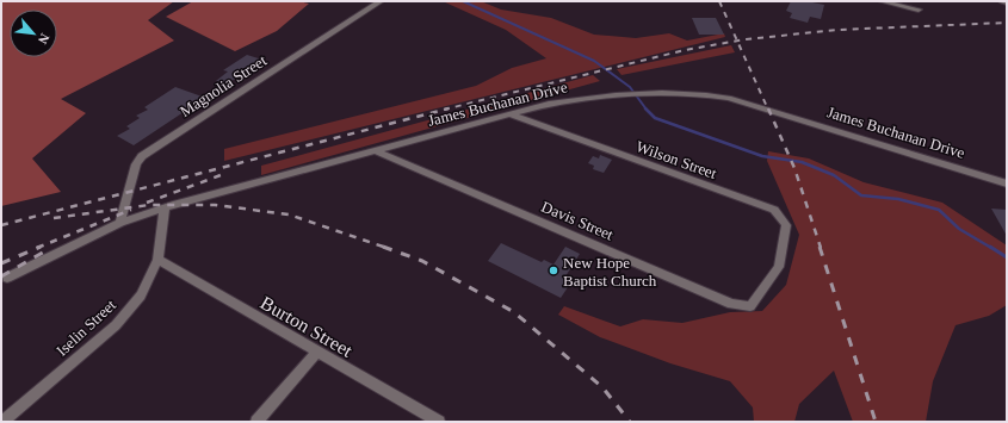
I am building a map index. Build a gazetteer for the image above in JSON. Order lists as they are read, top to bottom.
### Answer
{
  "streets": {
    "street": [
      "Magnolia Street",
      "James Buchanan Drive",
      "Wilson Street",
      "Davis Street",
      "Burton Street",
      "Iselin Street"
    ]
  },
  "crossings": [
    ["Magnolia Street", "James Buchanan Drive"],
    ["James Buchanan Drive", "Wilson Street"],
    ["James Buchanan Drive", "Davis Street"],
    ["James Buchanan Drive", "Iselin Street"],
    ["Wilson Street", "Davis Street"],
    ["Burton Street", "Iselin Street"]
  ],
  "places": ["New Hope Baptist Church"],
  "north": "bottom right"
}
